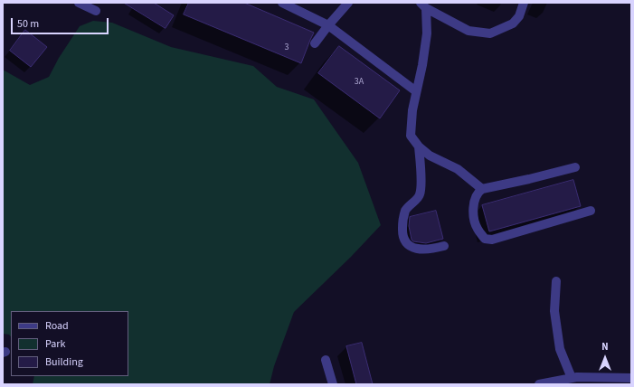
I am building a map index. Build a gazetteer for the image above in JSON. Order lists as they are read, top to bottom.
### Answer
{
  "house_numbers": ["3", "3А"],
  "legend": ["Road", "Park", "Building"],
  "scale_bar": "50 m",
  "north": "top"
}
